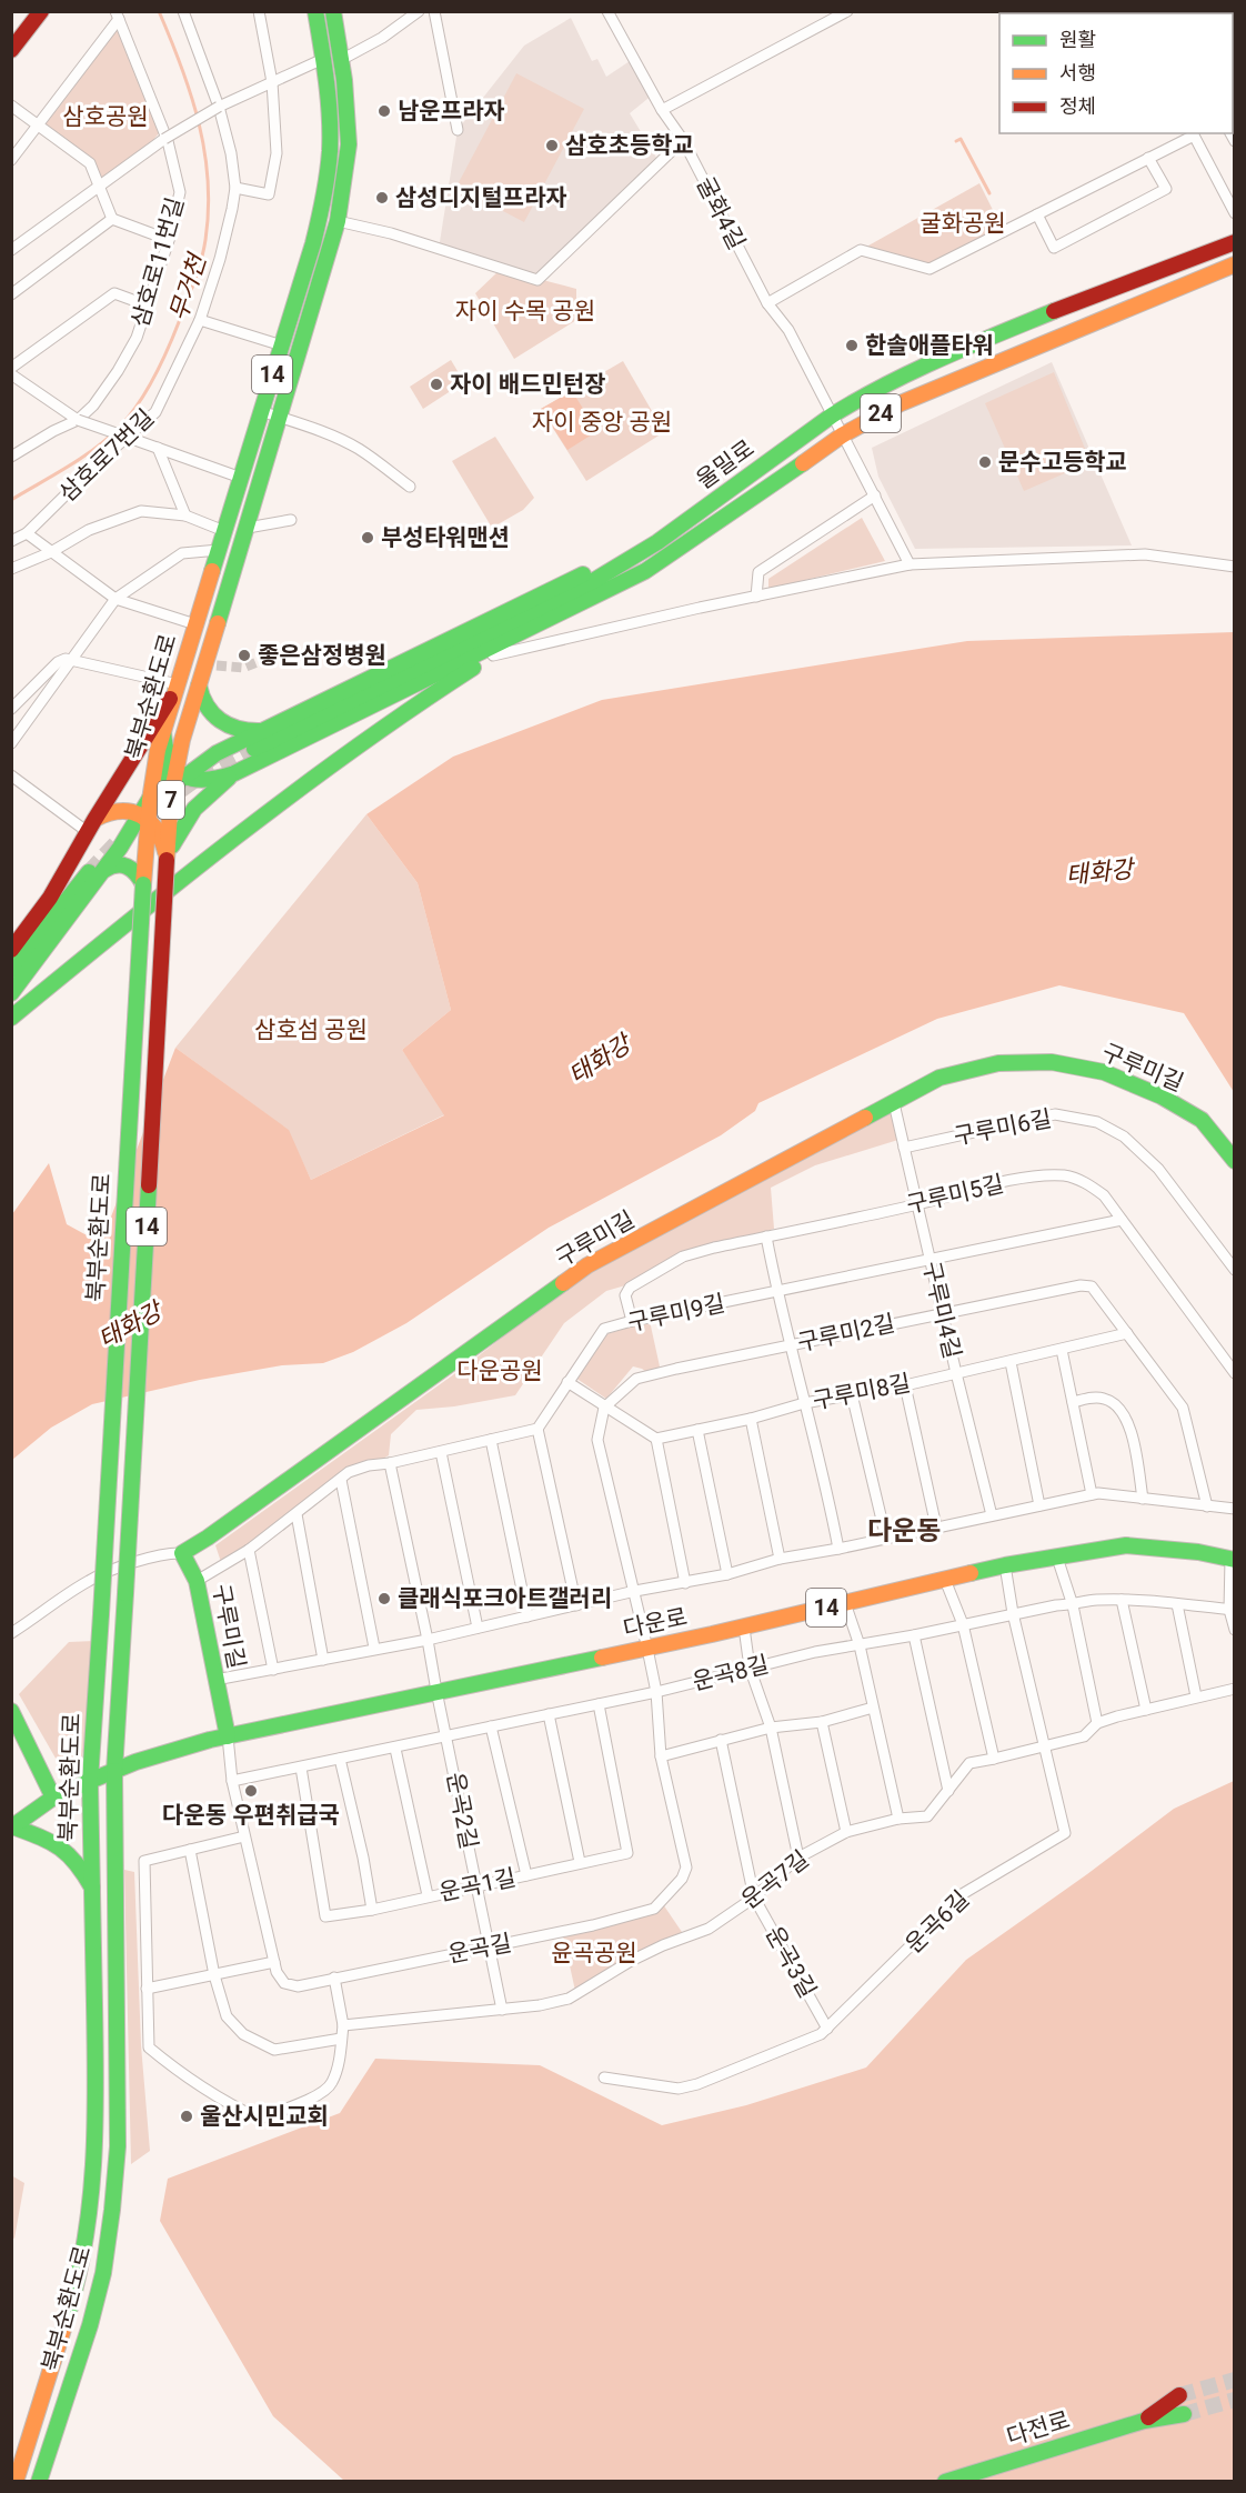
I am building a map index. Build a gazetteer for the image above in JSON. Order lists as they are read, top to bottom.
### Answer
{
  "streets": {
    "main road": [
      "14",
      "24",
      "울밀로",
      "북부순환도로",
      "7",
      "구루미길",
      "다운로",
      "다전로"
    ],
    "street": [
      "굴화4길",
      "삼호로11번길",
      "삼호로7번길",
      "구루미6길",
      "구루미5길",
      "구루미4길",
      "구루미9길",
      "구루미2길",
      "구루미8길",
      "운곡8길",
      "운곡2길",
      "운곡7길",
      "운곡1길",
      "운곡6길",
      "운곡길",
      "운곡3길"
    ]
  },
  "crossings": [
    ["굴화4길", "울밀로"],
    ["북부순환도로", "다운로"],
    ["구루미길", "구루미4길"],
    ["구루미길", "다운로"],
    ["구루미길", "운곡길"],
    ["구루미6길", "구루미4길"],
    ["구루미5길", "구루미4길"],
    ["구루미5길", "구루미9길"],
    ["구루미4길", "구루미9길"],
    ["구루미4길", "구루미2길"],
    ["구루미4길", "구루미8길"],
    ["구루미2길", "구루미8길"],
    ["다운로", "운곡2길"],
    ["다운로", "운곡6길"],
    ["다운로", "운곡길"],
    ["운곡8길", "운곡2길"],
    ["운곡8길", "운곡1길"],
    ["운곡8길", "운곡6길"],
    ["운곡8길", "운곡길"],
    ["운곡2길", "운곡7길"],
    ["운곡2길", "운곡1길"],
    ["운곡2길", "운곡길"],
    ["운곡7길", "운곡6길"],
    ["운곡7길", "운곡3길"],
    ["운곡6길", "운곡3길"]
  ],
  "districts": ["다운동"],
  "water": ["무거천", "태화강"],
  "parks": [
    "삼호공원",
    "굴화공원",
    "자이 수목 공원",
    "자이 중앙 공원",
    "삼호섬 공원",
    "다운공원",
    "윤곡공원"
  ],
  "places": [
    "남운프라자",
    "삼호초등학교",
    "삼성디지털프라자",
    "한솔애플타워",
    "자이 배드민턴장",
    "문수고등학교",
    "부성타워맨션",
    "좋은삼정병원",
    "클래식포크아트갤러리",
    "다운동 우편취급국",
    "울산시민교회"
  ],
  "legend": ["원활", "서행", "정체"]
}
